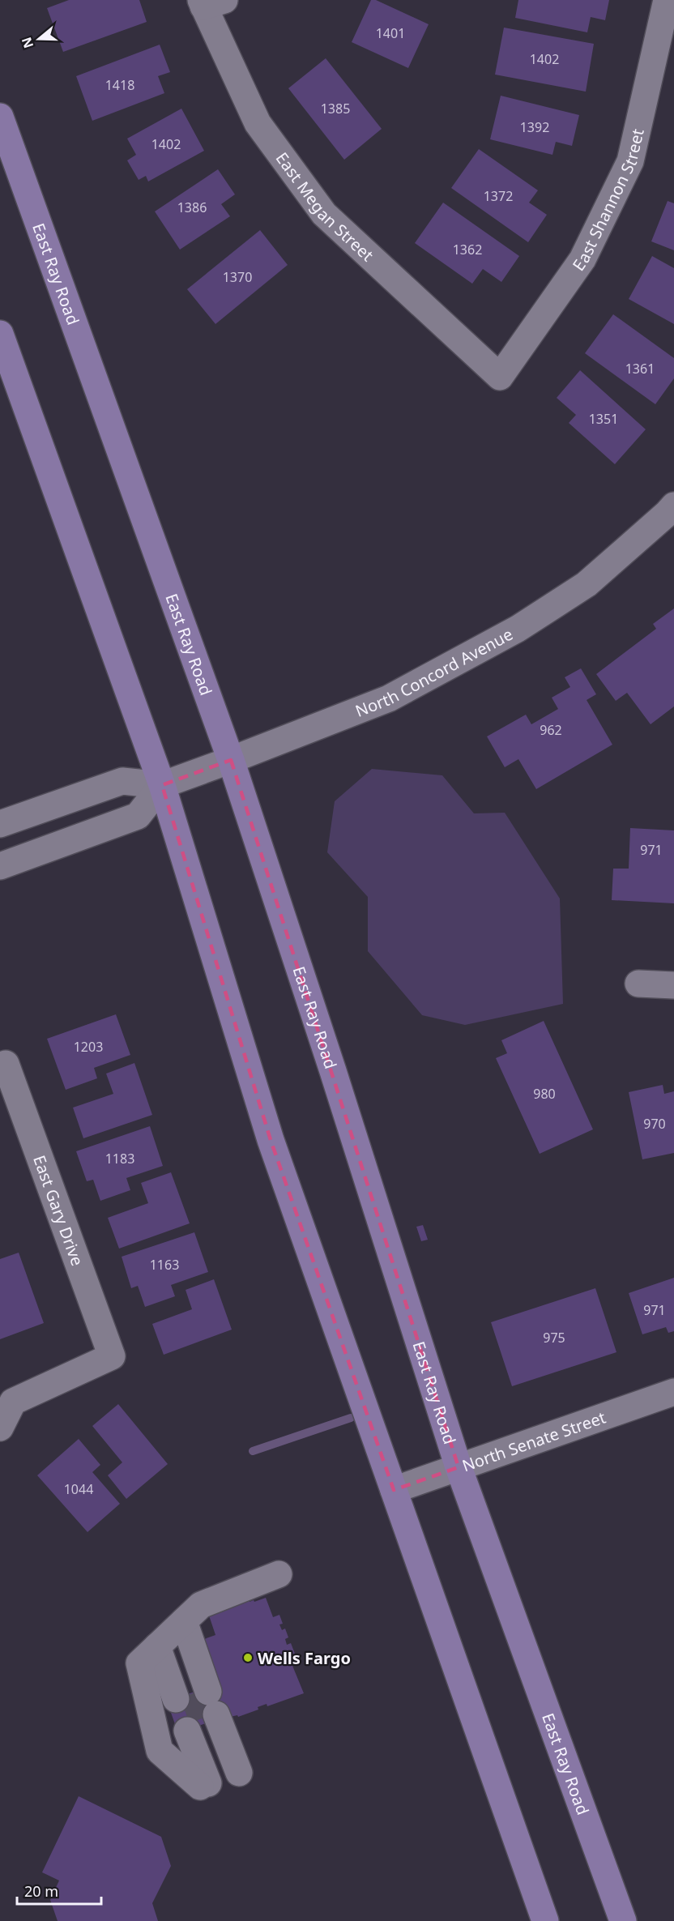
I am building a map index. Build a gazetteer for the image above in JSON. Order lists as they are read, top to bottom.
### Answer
{
  "streets": {
    "main road": ["East Ray Road"],
    "street": [
      "East Shannon Street",
      "East Megan Street",
      "North Concord Avenue",
      "East Gary Drive",
      "North Senate Street"
    ]
  },
  "crossings": [
    ["East Shannon Street", "East Megan Street"],
    ["East Ray Road", "North Concord Avenue"],
    ["East Ray Road", "North Senate Street"]
  ],
  "places": ["Wells Fargo"],
  "house_numbers": [
    "1401",
    "1402",
    "1418",
    "1385",
    "1392",
    "1402",
    "1372",
    "1386",
    "1362",
    "1370",
    "1361",
    "1351",
    "962",
    "971",
    "1203",
    "980",
    "970",
    "1183",
    "1163",
    "971",
    "975",
    "1044"
  ],
  "scale_bar": "20 m",
  "north": "left"
}
